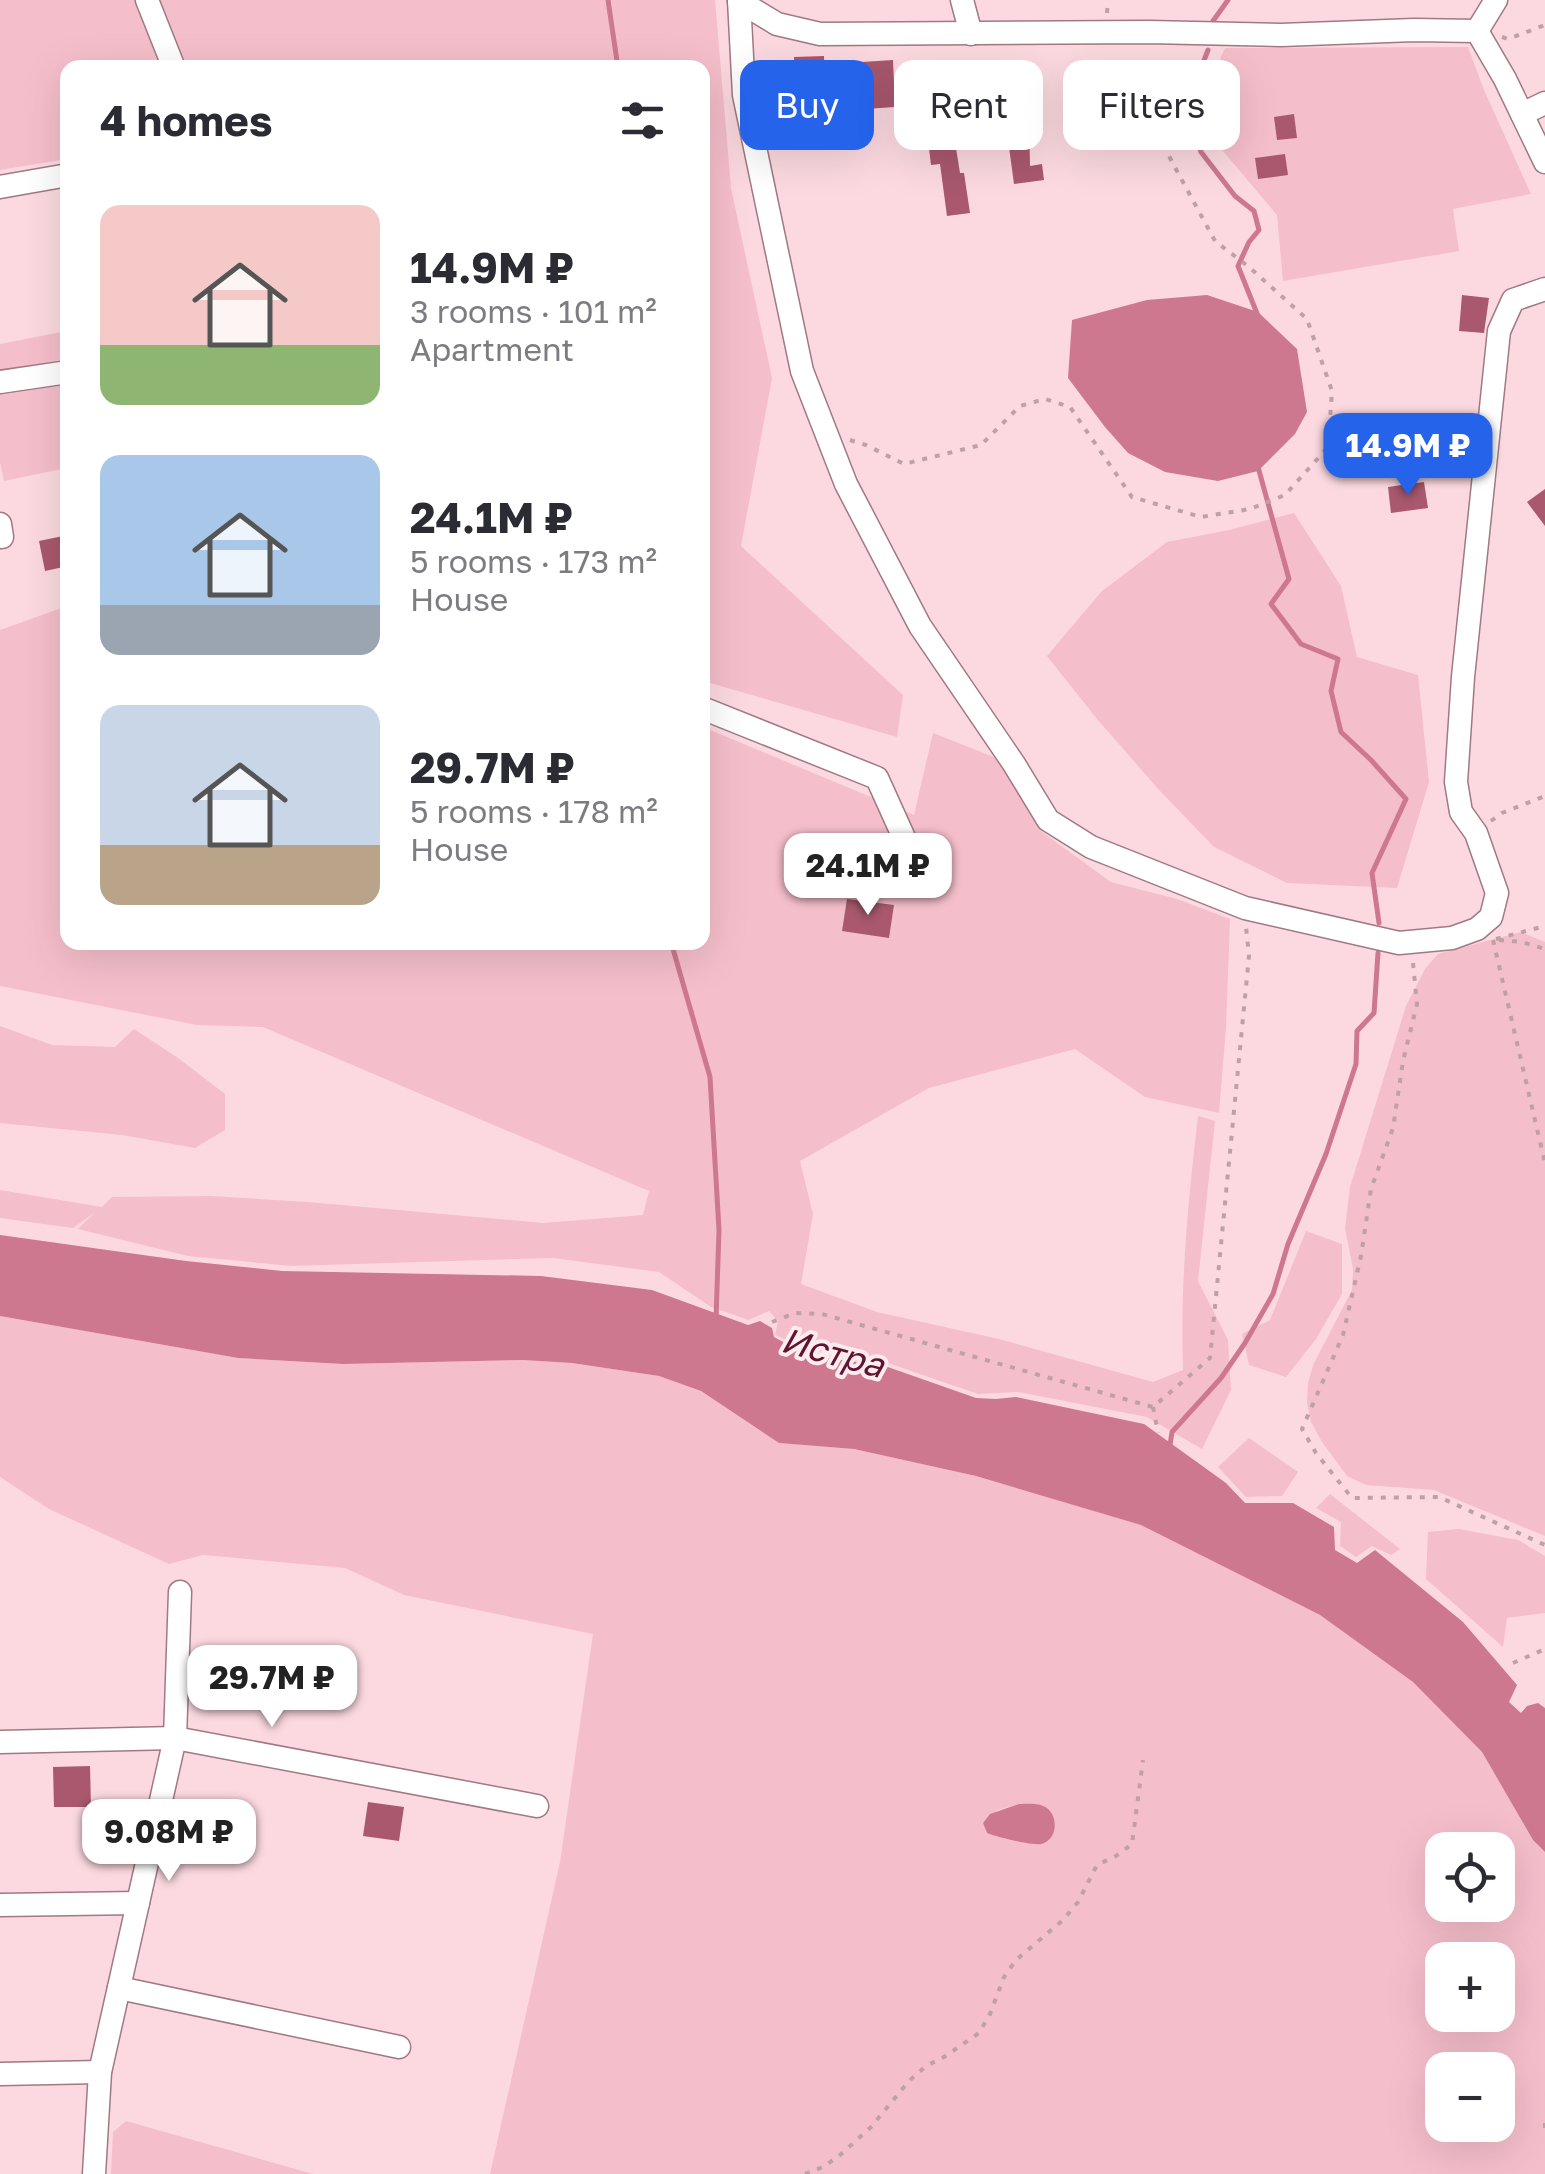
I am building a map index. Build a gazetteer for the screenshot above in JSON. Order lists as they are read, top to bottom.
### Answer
{
  "water": ["Истра"],
  "page": {
    "chip": ["Buy", "Rent", "Filters"],
    "heading": "4 homes",
    "list": [
      {
        "name": "14.9M ₽",
        "note": "3 rooms · 101 m² · Apartment"
      },
      {
        "name": "24.1M ₽",
        "note": "5 rooms · 173 m² · House"
      },
      {
        "name": "29.7M ₽",
        "note": "5 rooms · 178 m² · House"
      }
    ],
    "price": [
      "14.9M ₽",
      "24.1M ₽",
      "29.7M ₽",
      "9.08M ₽"
    ],
    "map_buttons": ["+", "−"]
  }
}
